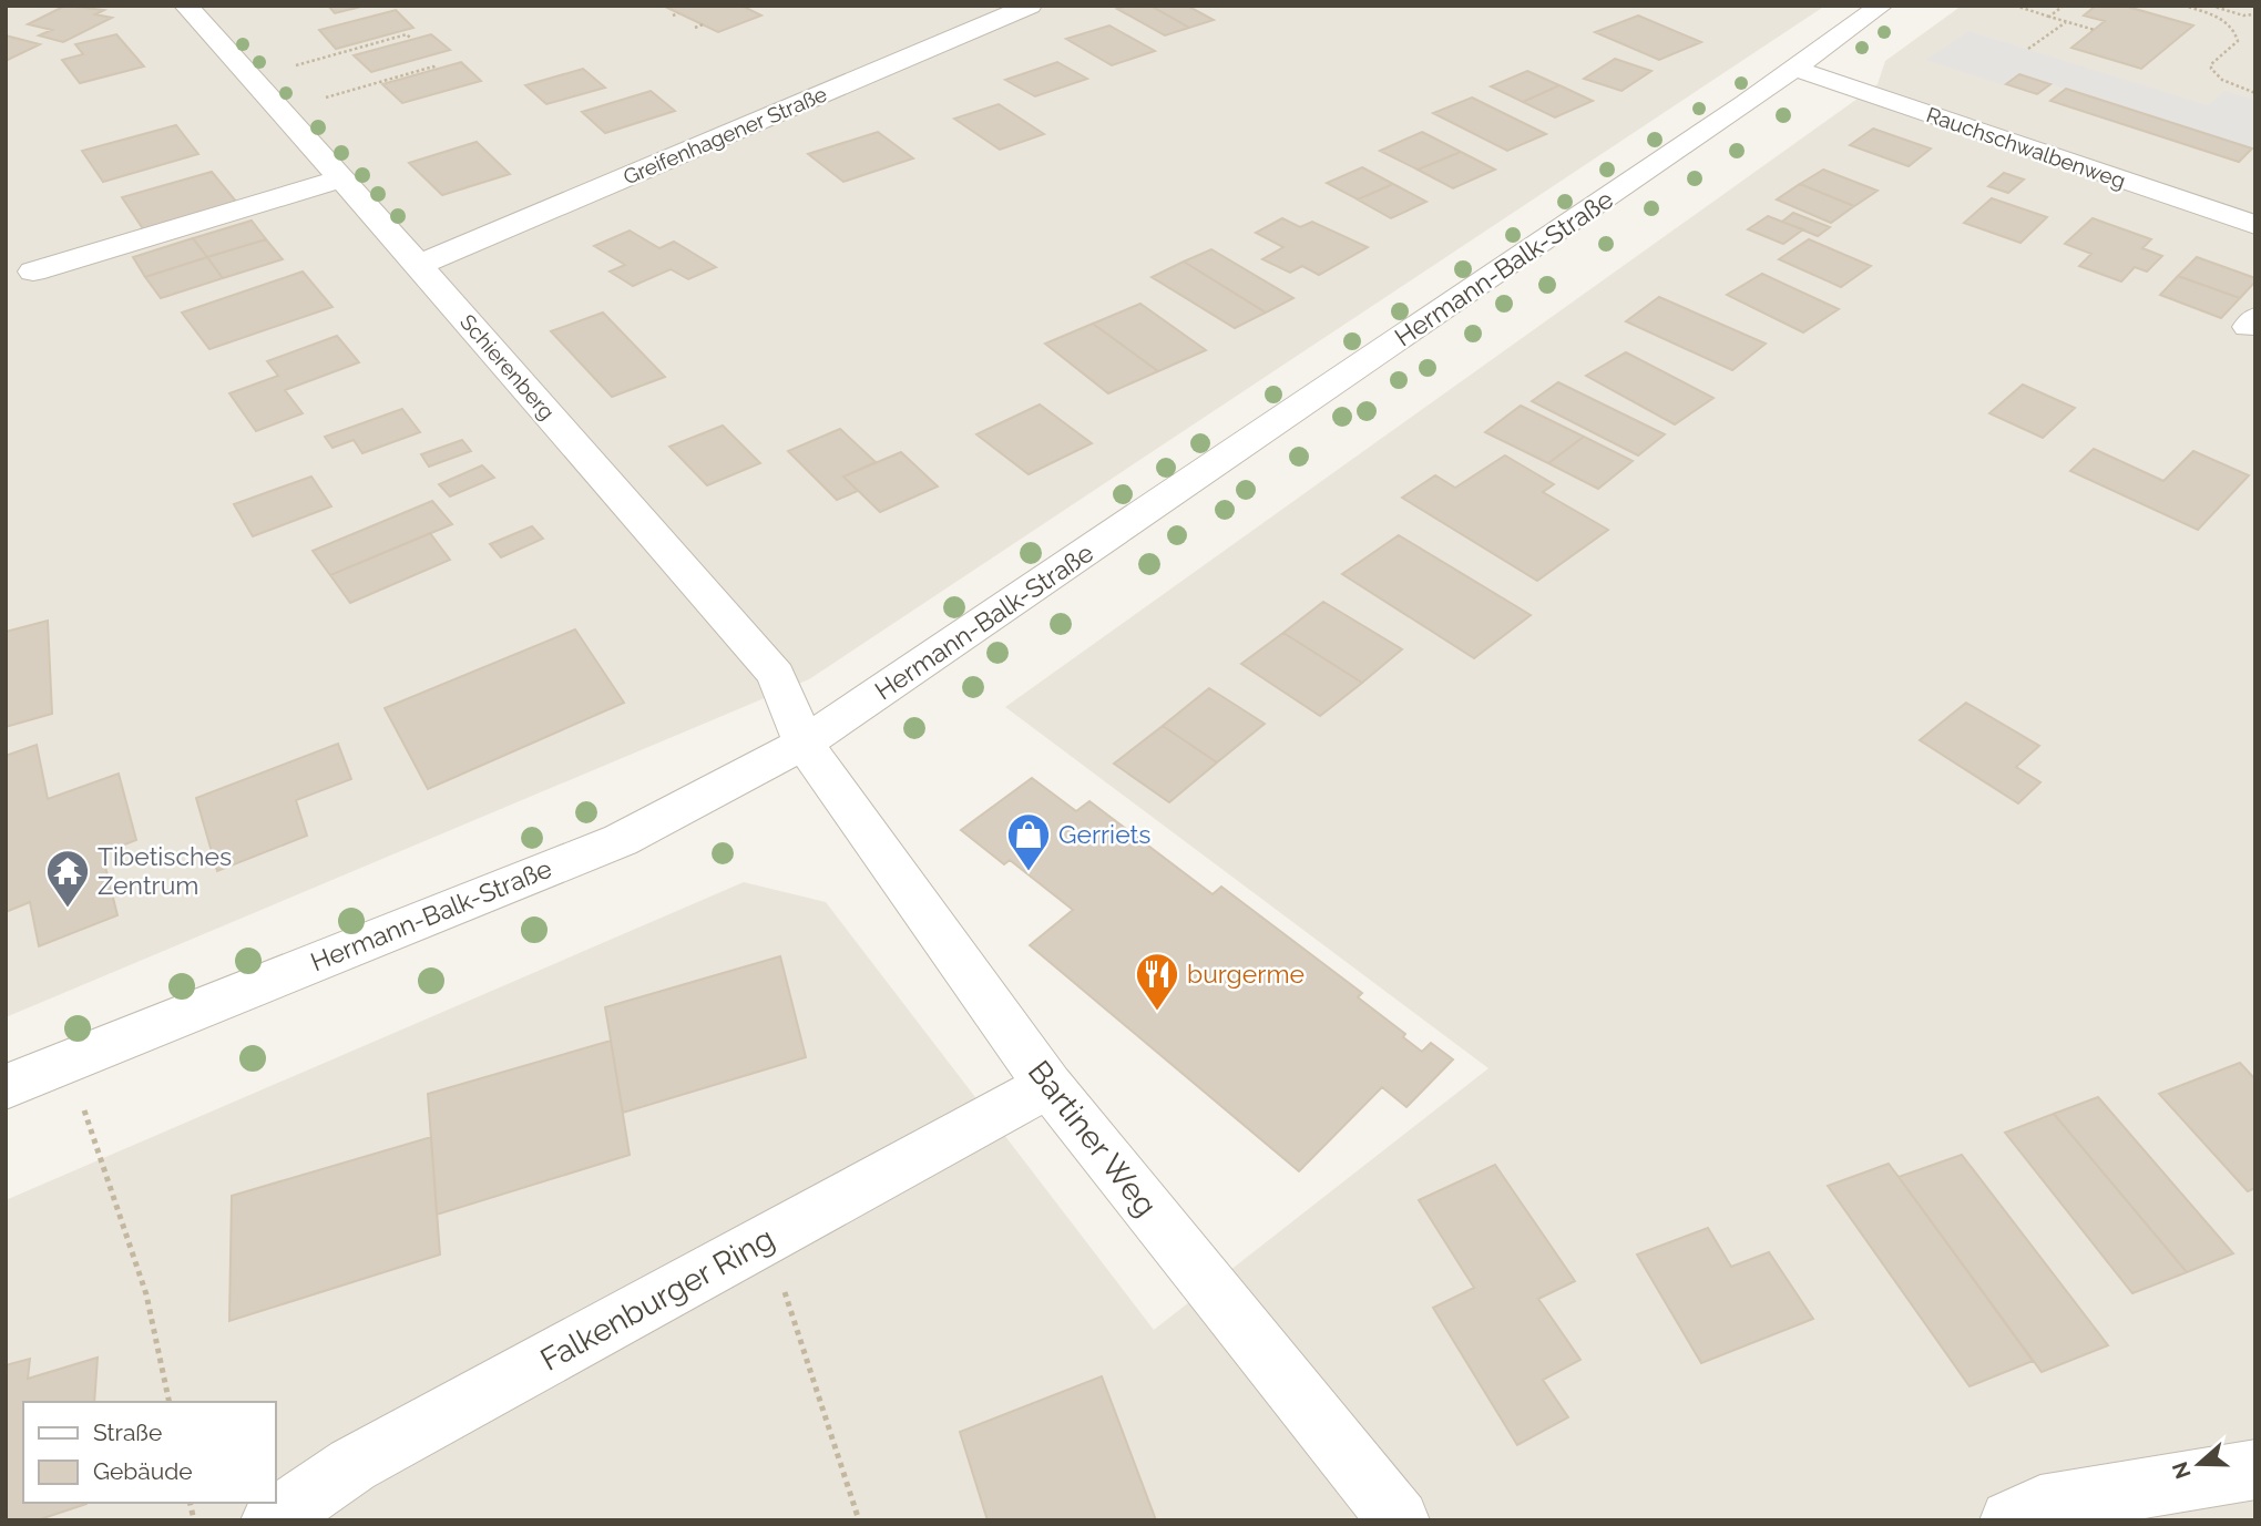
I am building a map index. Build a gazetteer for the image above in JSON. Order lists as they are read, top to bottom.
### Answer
{
  "streets": {
    "street": [
      "Greifenhagener Straße",
      "Rauchschwalbenweg",
      "Hermann-Balk-Straße",
      "Schierenberg",
      "Bartiner Weg",
      "Falkenburger Ring"
    ]
  },
  "crossings": [
    ["Greifenhagener Straße", "Schierenberg"],
    ["Rauchschwalbenweg", "Hermann-Balk-Straße"],
    ["Hermann-Balk-Straße", "Schierenberg"],
    ["Hermann-Balk-Straße", "Bartiner Weg"],
    ["Schierenberg", "Bartiner Weg"],
    ["Bartiner Weg", "Falkenburger Ring"]
  ],
  "places": {
    "shop": ["Gerriets"],
    "temple": ["Tibetisches Zentrum"],
    "restaurant": ["burgerme"]
  },
  "legend": ["Straße", "Gebäude"],
  "north": "left"
}
